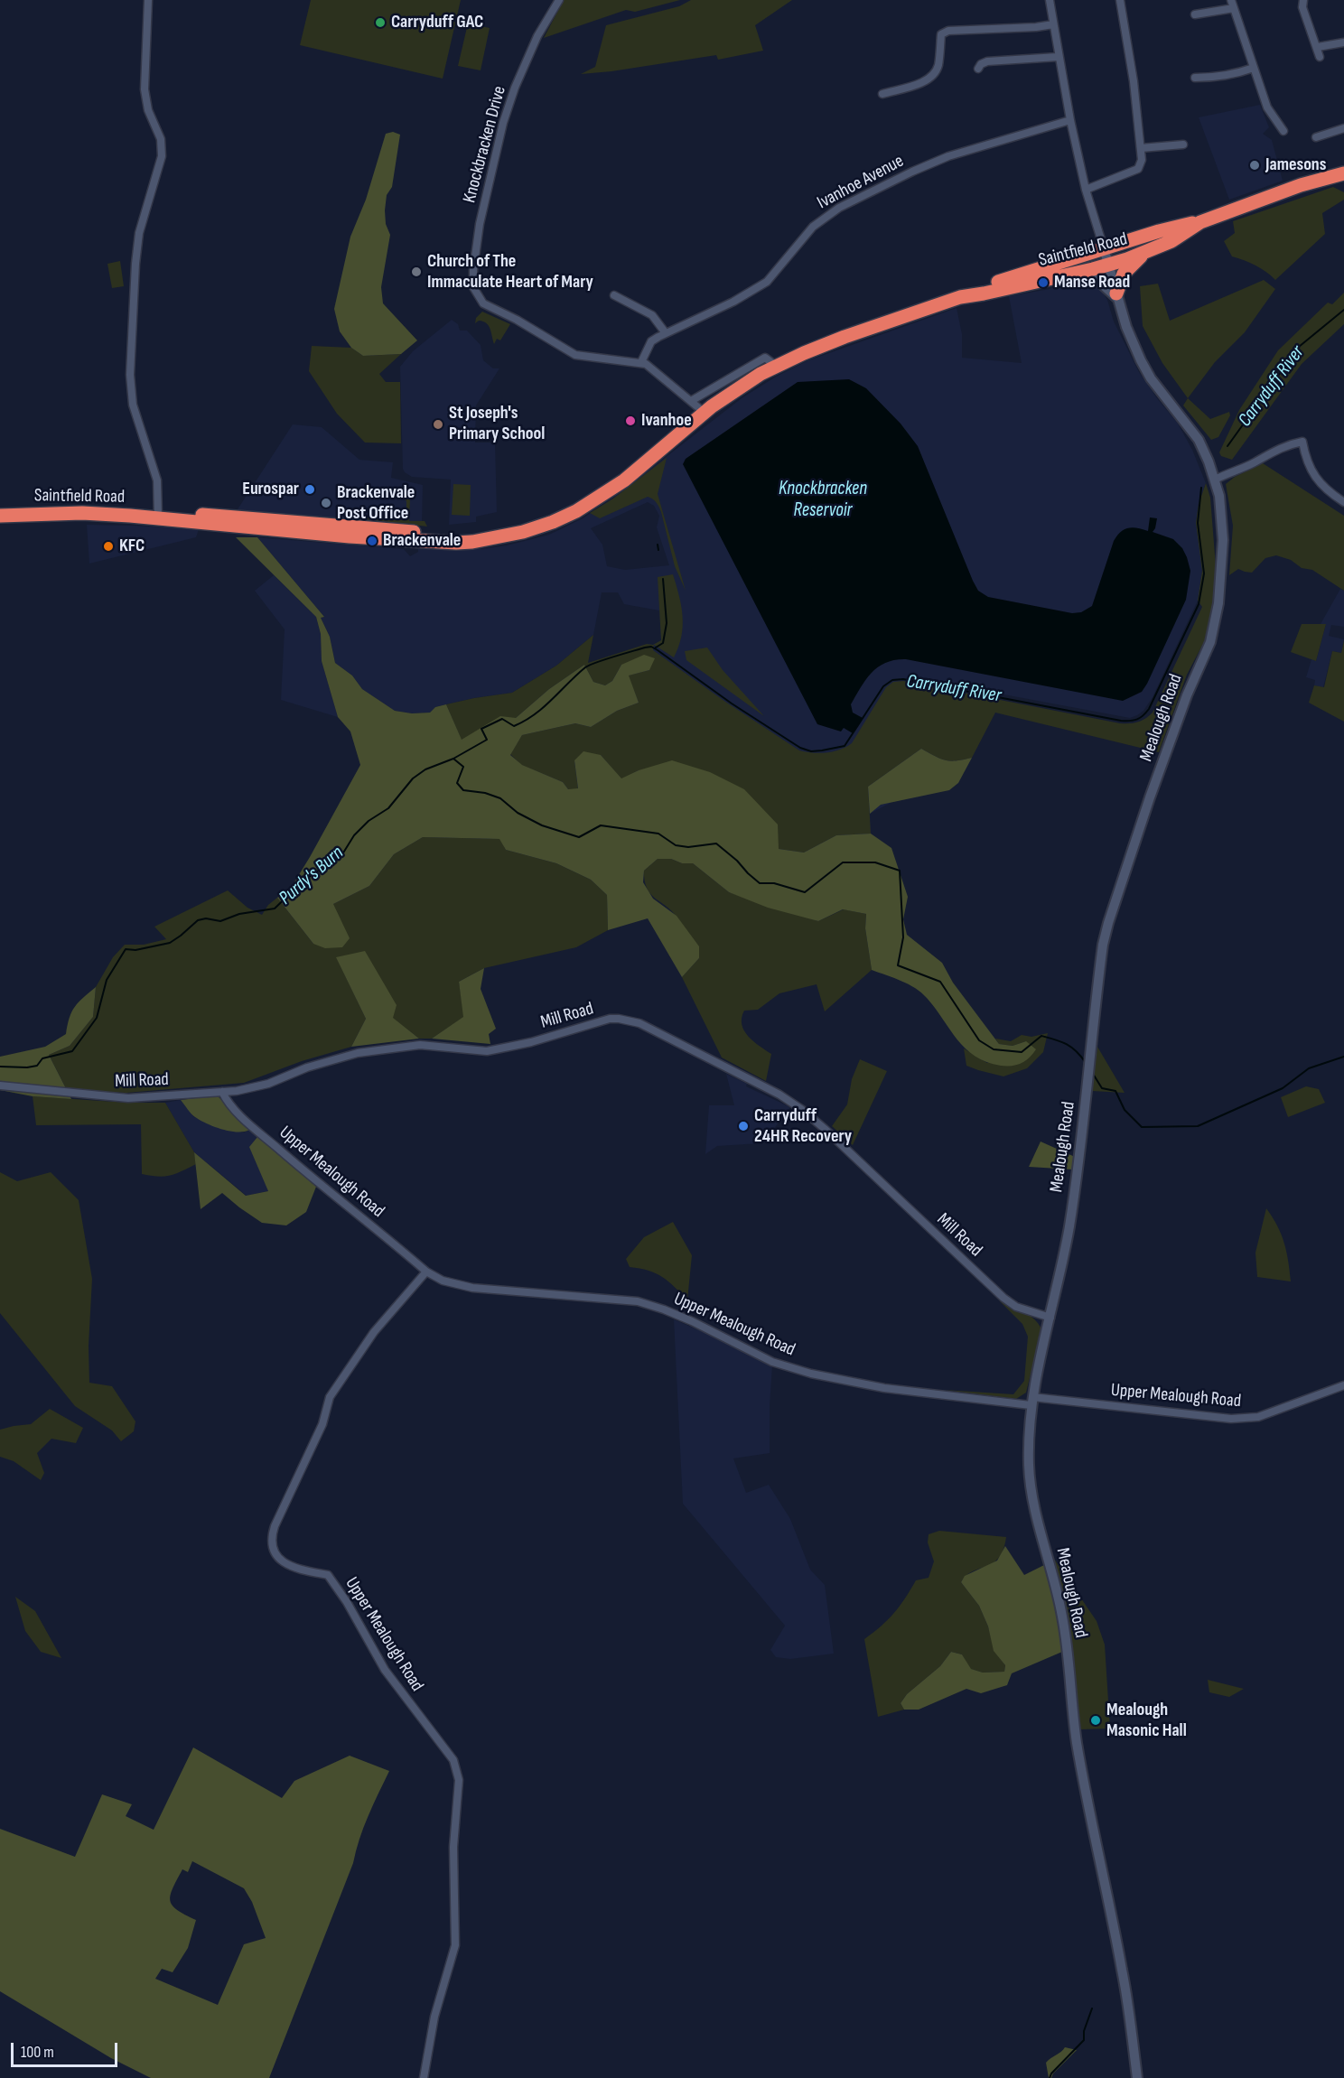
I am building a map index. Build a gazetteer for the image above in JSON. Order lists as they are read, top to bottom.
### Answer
{
  "streets": {
    "highway": ["Saintfield Road"],
    "street": [
      "Knockbracken Drive",
      "Ivanhoe Avenue",
      "Mealough Road",
      "Mill Road",
      "Upper Mealough Road"
    ]
  },
  "crossings": [
    ["Knockbracken Drive", "Ivanhoe Avenue"],
    ["Saintfield Road", "Mealough Road"],
    ["Mealough Road", "Mill Road"],
    ["Mealough Road", "Upper Mealough Road"],
    ["Mill Road", "Upper Mealough Road"]
  ],
  "water": ["Carryduff River", "Knockbracken Reservoir", "Purdy's Burn"],
  "places": [
    "Carryduff GAC",
    "Jamesons",
    "Church of The Immaculate Heart of Mary",
    "Manse Road",
    "Ivanhoe",
    "St Joseph's Primary School",
    "Eurospar",
    "Brackenvale Post Office",
    "Brackenvale",
    "KFC",
    "Carryduff 24HR Recovery",
    "Mealough Masonic Hall"
  ],
  "scale_bar": "100 m"
}
